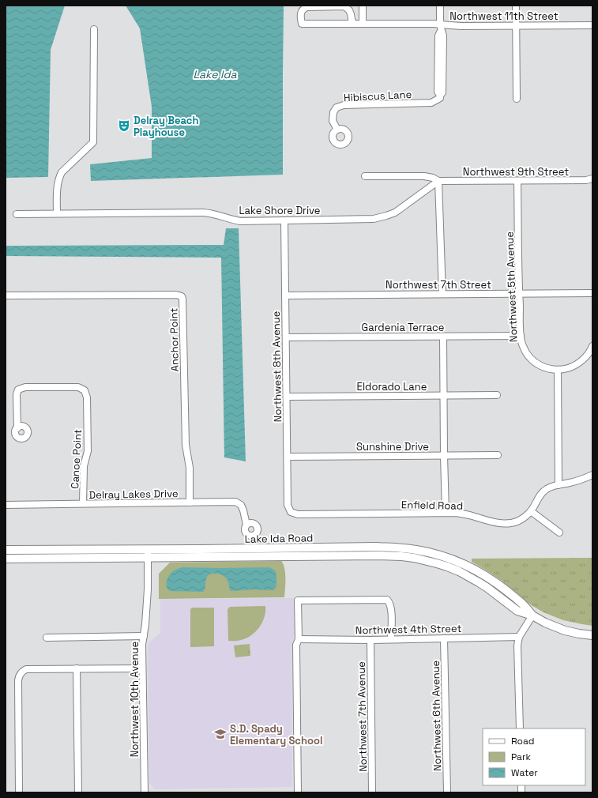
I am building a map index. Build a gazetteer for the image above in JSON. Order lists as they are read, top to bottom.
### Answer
{
  "streets": {
    "street": [
      "Northwest 11th Street",
      "Hibiscus Lane",
      "Northwest 9th Street",
      "Lake Shore Drive",
      "Northwest 7th Street",
      "Northwest 5th Avenue",
      "Gardenia Terrace",
      "Anchor Point",
      "Northwest 8th Avenue",
      "Eldorado Lane",
      "Sunshine Drive",
      "Canoe Point",
      "Delray Lakes Drive",
      "Enfield Road",
      "Lake Ida Road",
      "Northwest 4th Street",
      "Northwest 10th Avenue",
      "Northwest 6th Avenue",
      "Northwest 7th Avenue"
    ]
  },
  "crossings": [
    ["Northwest 11th Street", "Hibiscus Lane"],
    ["Northwest 9th Street", "Lake Shore Drive"],
    ["Northwest 9th Street", "Northwest 5th Avenue"],
    ["Lake Shore Drive", "Northwest 8th Avenue"],
    ["Northwest 7th Street", "Northwest 5th Avenue"],
    ["Northwest 7th Street", "Northwest 8th Avenue"],
    ["Northwest 5th Avenue", "Gardenia Terrace"],
    ["Gardenia Terrace", "Northwest 8th Avenue"],
    ["Anchor Point", "Delray Lakes Drive"],
    ["Northwest 8th Avenue", "Eldorado Lane"],
    ["Northwest 8th Avenue", "Sunshine Drive"],
    ["Northwest 8th Avenue", "Enfield Road"],
    ["Canoe Point", "Delray Lakes Drive"],
    ["Lake Ida Road", "Northwest 10th Avenue"],
    ["Northwest 4th Street", "Northwest 6th Avenue"],
    ["Northwest 4th Street", "Northwest 7th Avenue"]
  ],
  "water": ["Lake Ida"],
  "places": {
    "theatre": ["Delray Beach Playhouse"],
    "school or university": ["S.D. Spady Elementary School"]
  },
  "legend": ["Road", "Park", "Water"]
}
